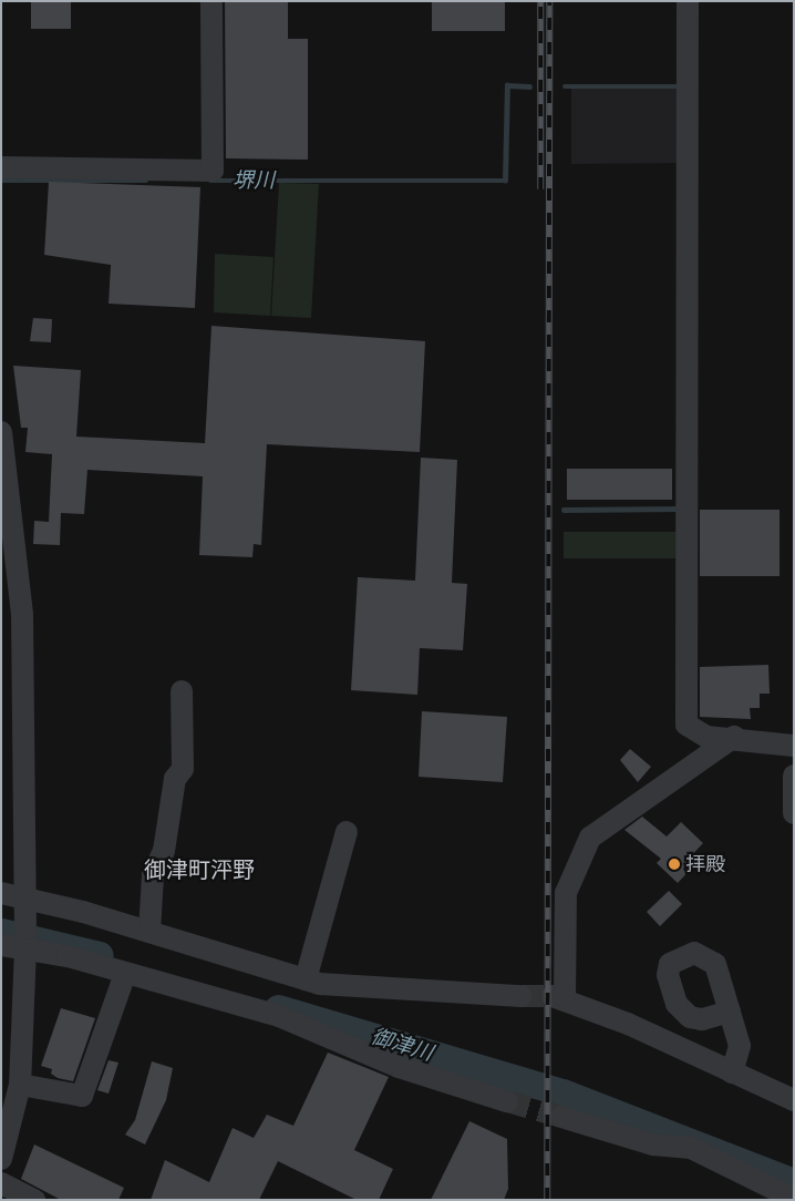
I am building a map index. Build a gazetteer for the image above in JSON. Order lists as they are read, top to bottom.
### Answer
{
  "districts": ["御津町泙野"],
  "water": ["堺川", "御津川"],
  "places": ["拝殿"]
}
